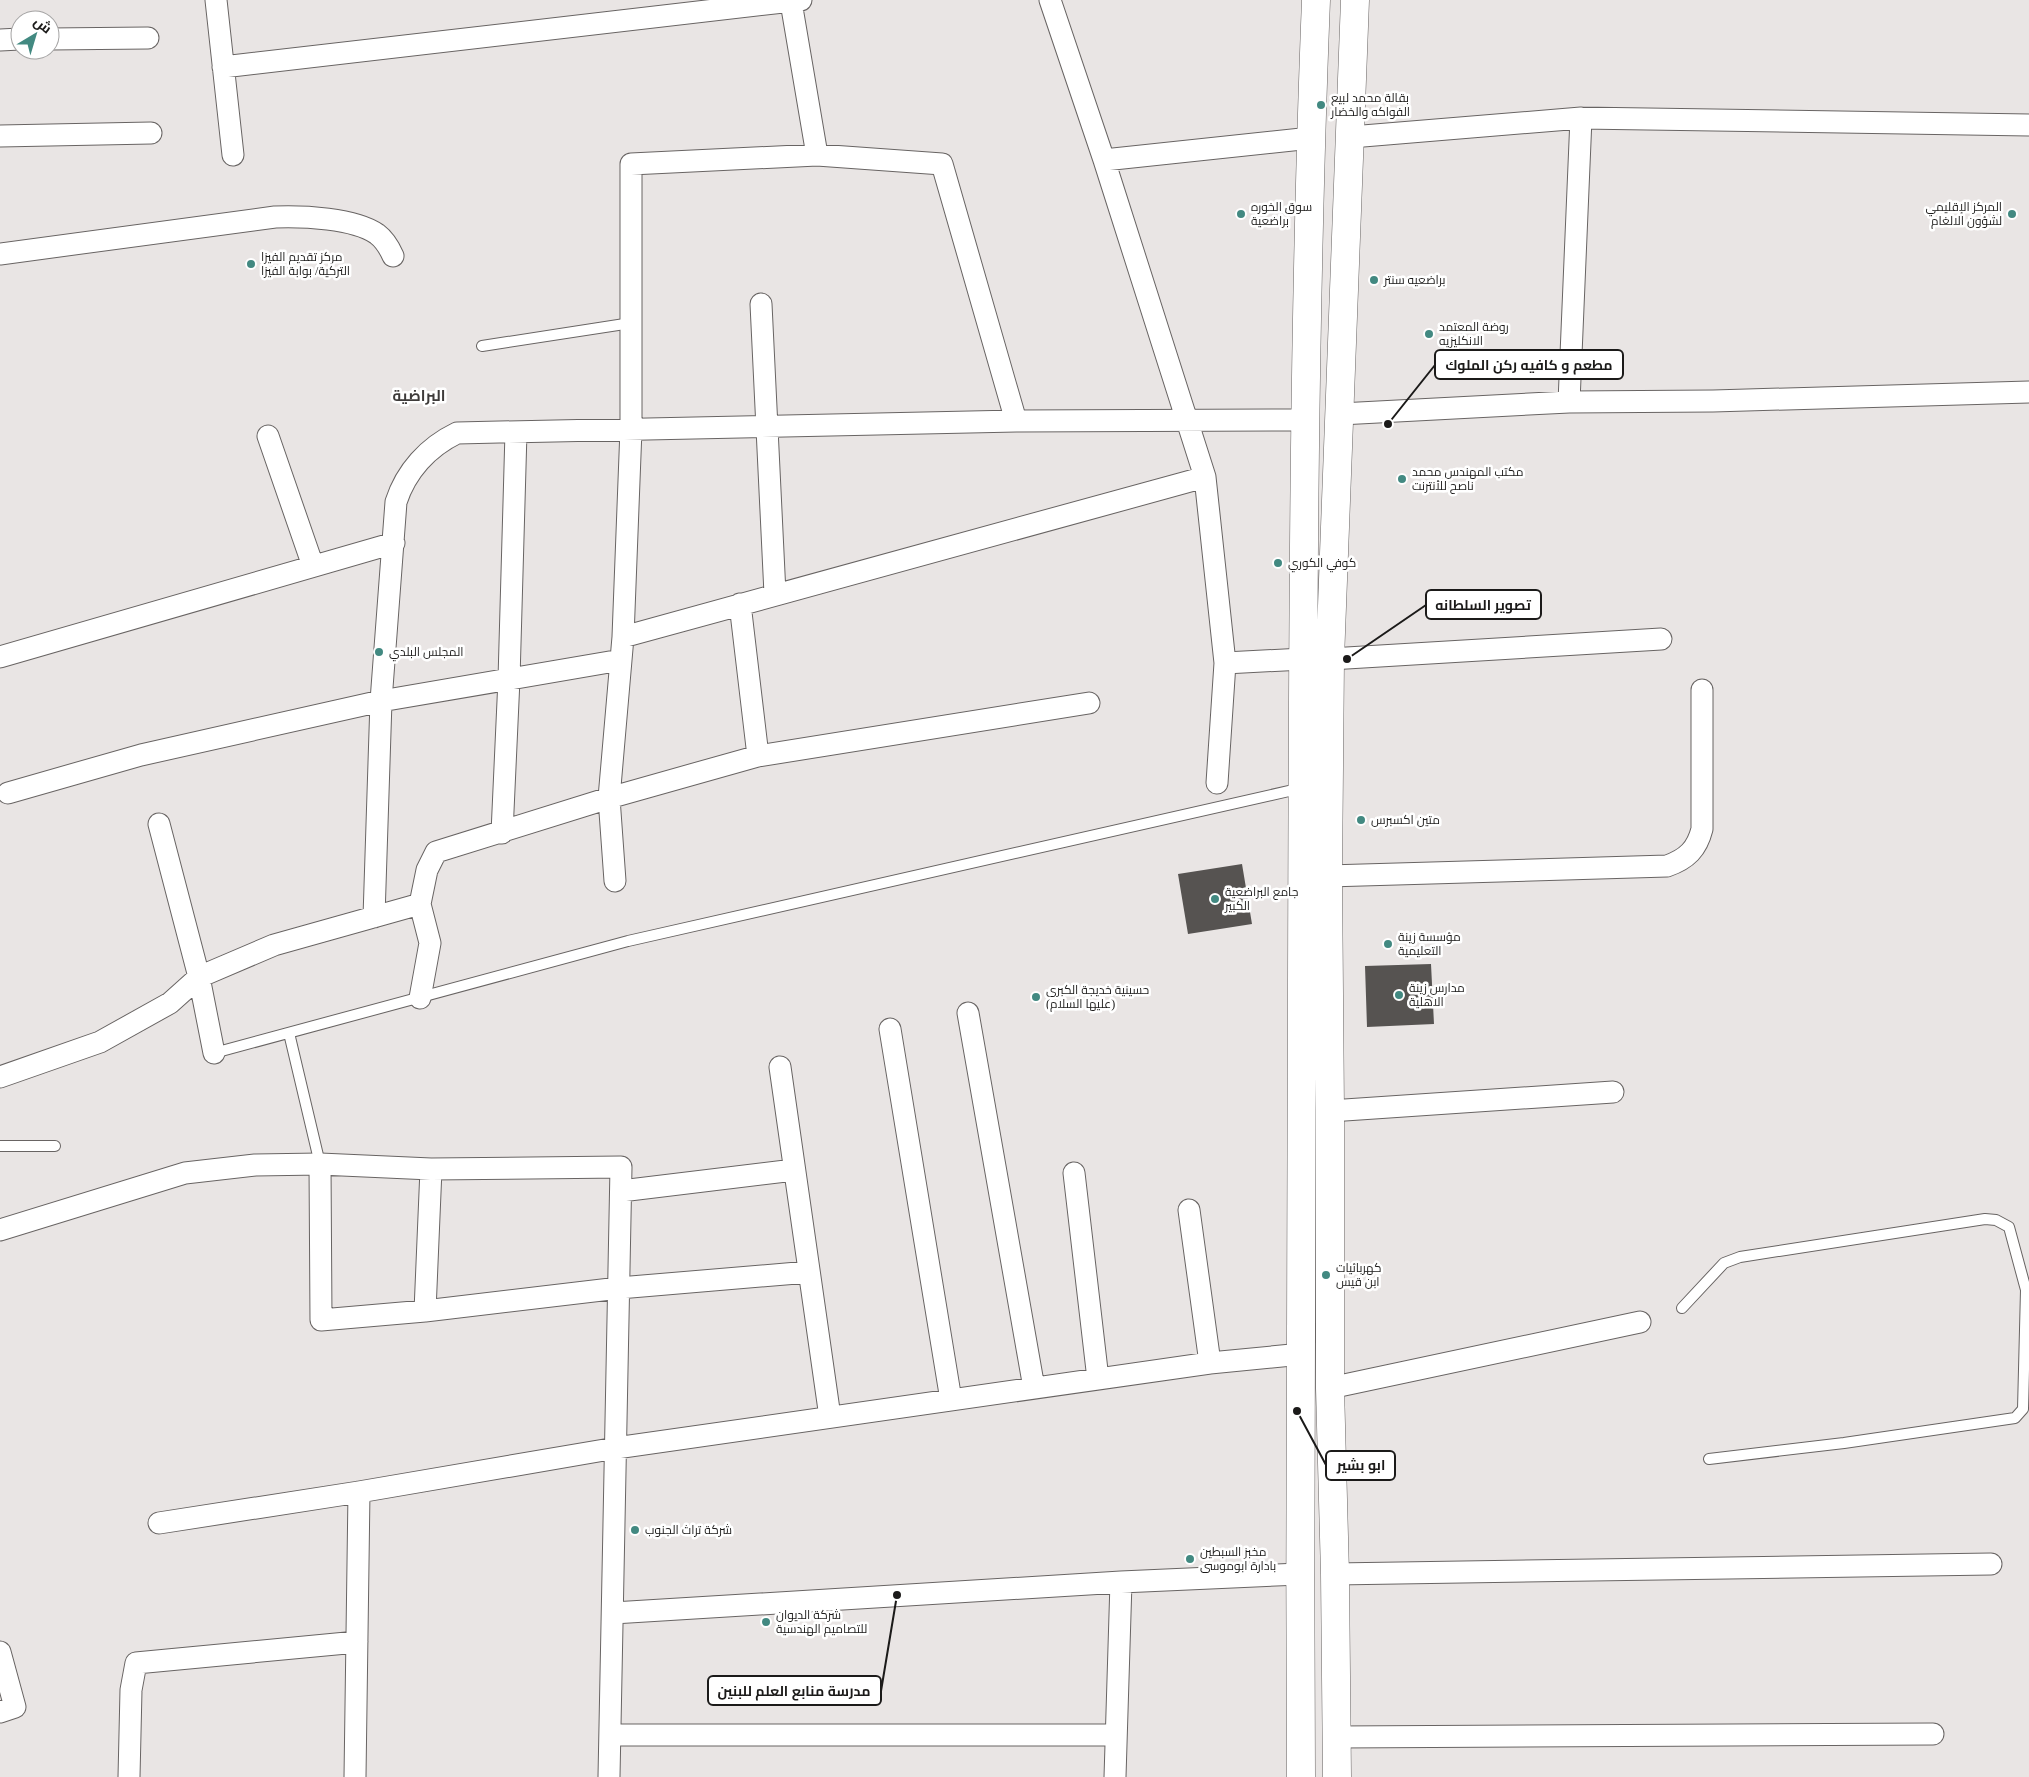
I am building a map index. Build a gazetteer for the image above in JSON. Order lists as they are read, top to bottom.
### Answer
{
  "districts": ["البراضية"],
  "places": [
    "بقالة محمد لبيع الفواكه والخضار",
    "سوق الخوره براضعية",
    "المركز الإقليمي لشؤون الالغام",
    "مركز تقديم الفيزا التركية/ بوابة الفيزا",
    "براضعيه سنتر",
    "روضة المعتمد الانكليزيه",
    "مطعم و كافيه ركن الملوك",
    "مكتب المهندس محمد ناصح للأنترنت",
    "كوفي الكوري",
    "المجلس البلدي",
    "تصوير السلطانه",
    "متين اكسبرس",
    "جامع البراضعية الكبير",
    "مؤسسة زينة التعليمية",
    "مدارس زينة الاهلية",
    "حسينية خديجة الكبرى (عليها السلام)",
    "كهربائيات ابن قيس",
    "ابو بشير",
    "شركة تراث الجنوب",
    "مخبز السبطين بادارة ابوموسى",
    "مدرسة منابع العلم للبنين",
    "شركة الديوان للتصاميم الهندسية"
  ],
  "north": "top right"
}
